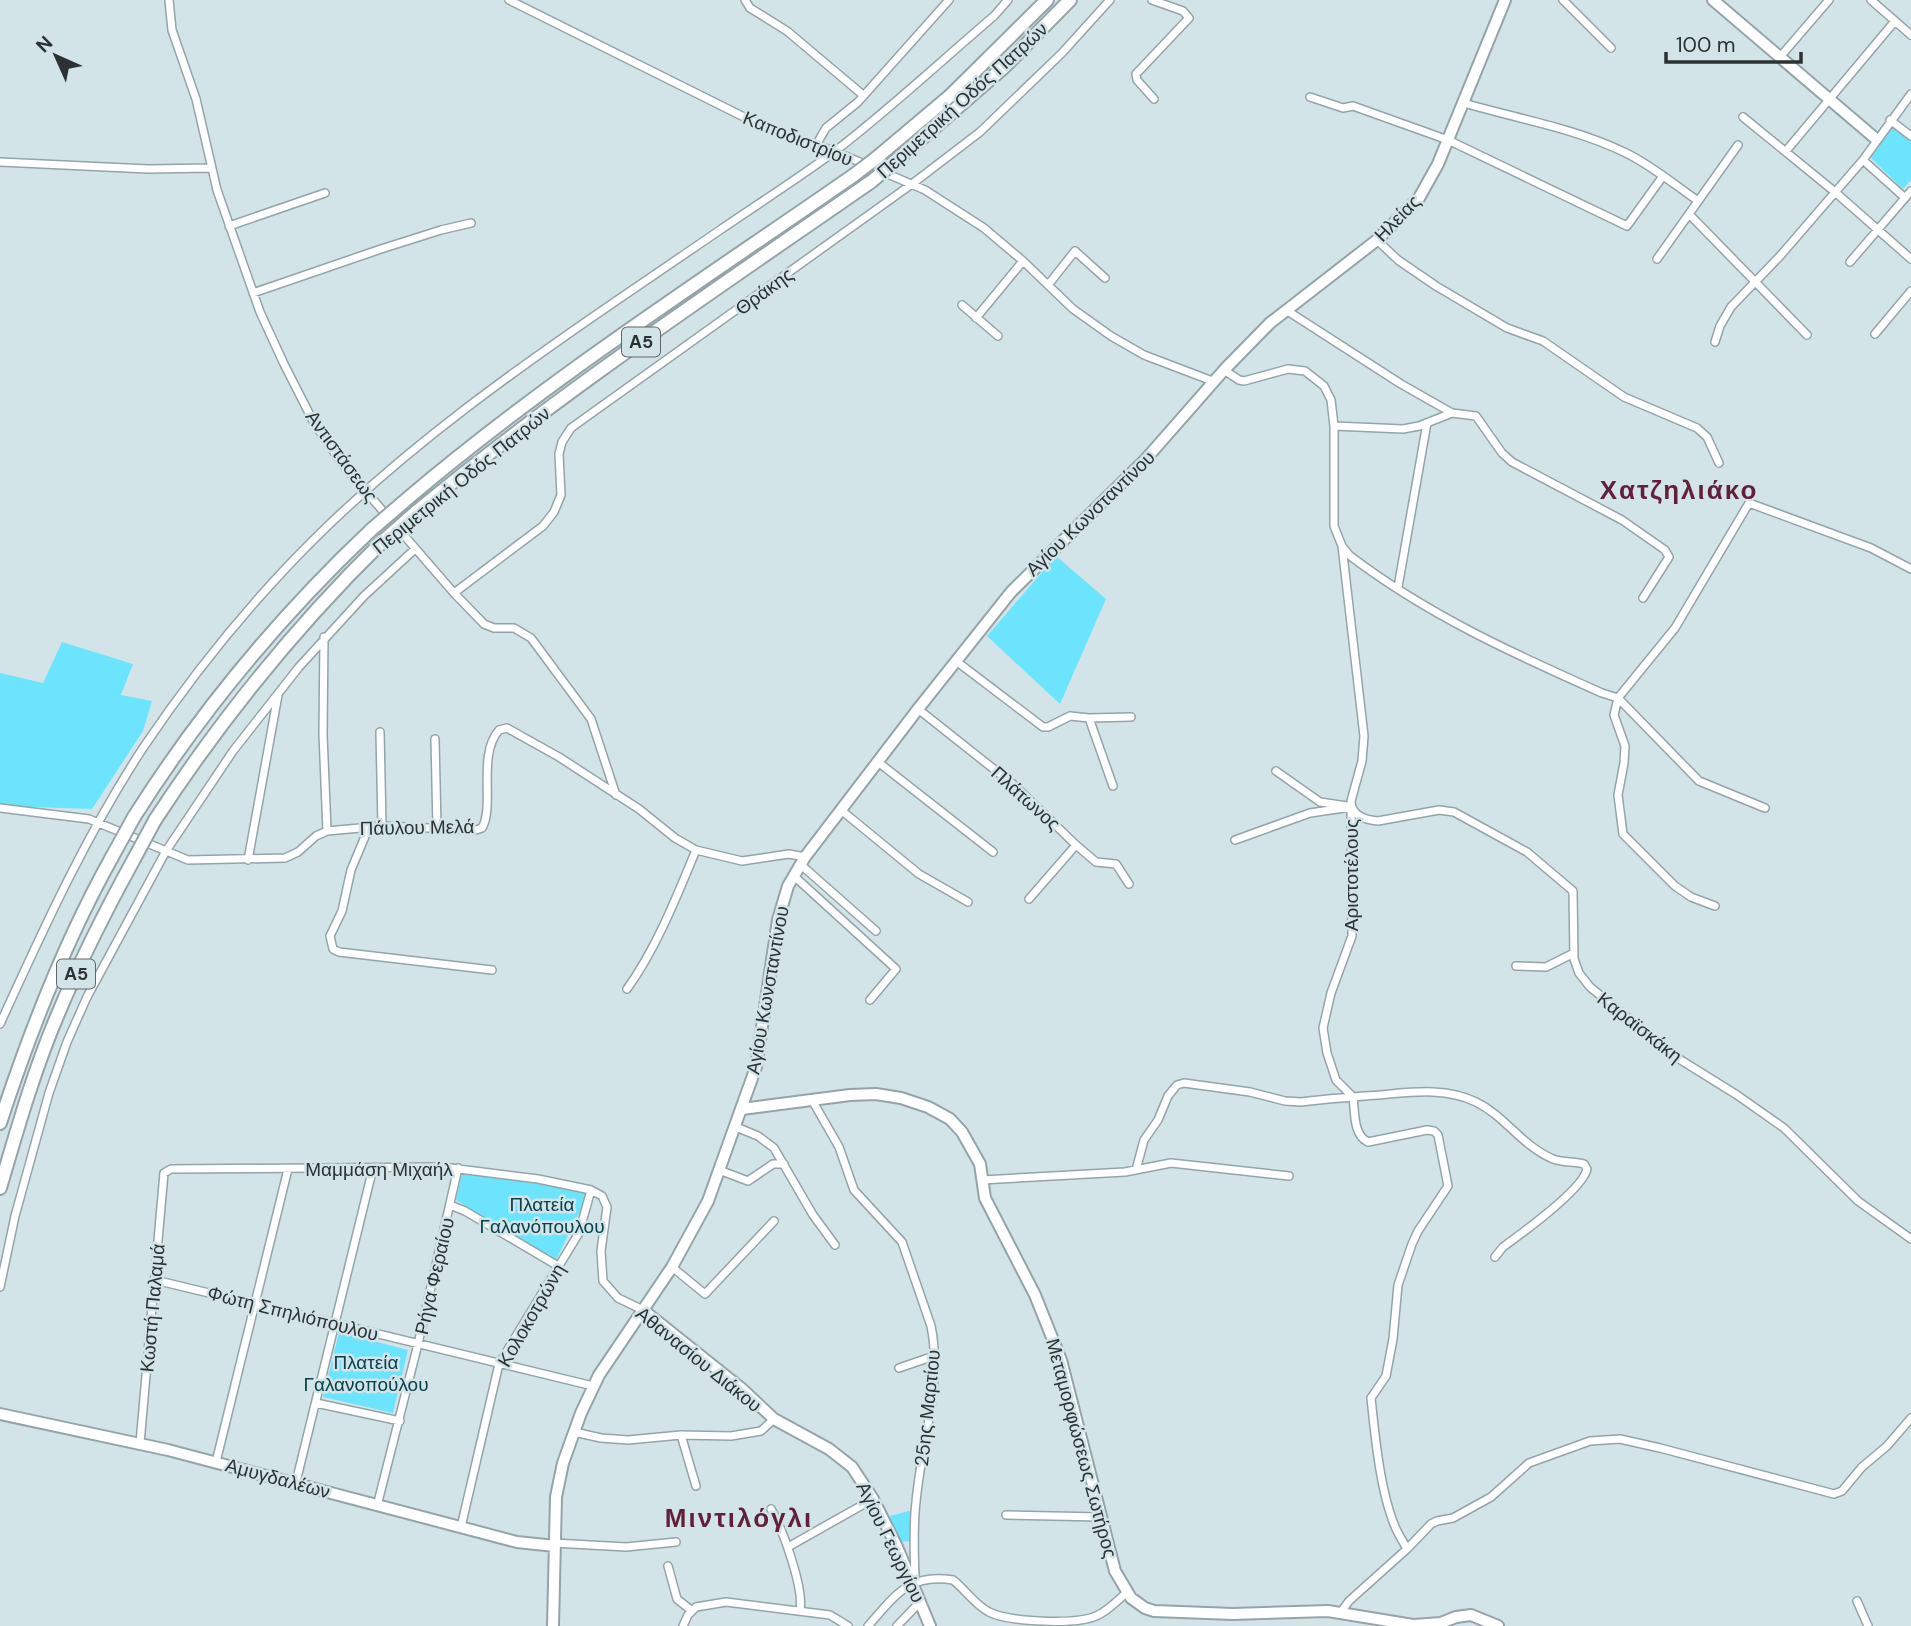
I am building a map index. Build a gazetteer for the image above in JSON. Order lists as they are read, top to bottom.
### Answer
{
  "streets": {
    "highway": ["Περιμετρική Οδός Πατρών", "Α5"],
    "street": [
      "Καποδιστρίου",
      "Ηλείας",
      "Θράκης",
      "Αντιστάσεως",
      "Αγίου Κωνσταντίνου",
      "Πλάτωνος",
      "Πάυλου Μελά",
      "Αριστοτέλους",
      "Καραϊσκάκη",
      "Μαμμάση Μιχαήλ",
      "Ρήγα Φεραίου",
      "Κωστή Παλαμά",
      "Φώτη Σπηλιόπουλου",
      "Κολοκοτρώνη",
      "Αθανασίου Διάκου",
      "25ης Μαρτίου",
      "Μεταμορφώσεως Σωτήρος",
      "Αμυγδαλέων",
      "Αγίου Γεωργίου"
    ]
  },
  "crossings": [
    ["Καποδιστρίου", "Ηλείας"],
    ["Καποδιστρίου", "Θράκης"],
    ["Καποδιστρίου", "Αγίου Κωνσταντίνου"],
    ["Ηλείας", "Αγίου Κωνσταντίνου"],
    ["Θράκης", "Αντιστάσεως"],
    ["Αντιστάσεως", "Πάυλου Μελά"],
    ["Αγίου Κωνσταντίνου", "Πλάτωνος"],
    ["Αγίου Κωνσταντίνου", "Φώτη Σπηλιόπουλου"],
    ["Αγίου Κωνσταντίνου", "Αθανασίου Διάκου"],
    ["Αγίου Κωνσταντίνου", "Μεταμορφώσεως Σωτήρος"],
    ["Αγίου Κωνσταντίνου", "Αμυγδαλέων"],
    ["Αριστοτέλους", "Καραϊσκάκη"],
    ["Μαμμάση Μιχαήλ", "Ρήγα Φεραίου"],
    ["Μαμμάση Μιχαήλ", "Κωστή Παλαμά"],
    ["Μαμμάση Μιχαήλ", "Κολοκοτρώνη"],
    ["Μαμμάση Μιχαήλ", "Αθανασίου Διάκου"],
    ["Ρήγα Φεραίου", "Φώτη Σπηλιόπουλου"],
    ["Ρήγα Φεραίου", "Αμυγδαλέων"],
    ["Κωστή Παλαμά", "Φώτη Σπηλιόπουλου"],
    ["Κωστή Παλαμά", "Αμυγδαλέων"],
    ["Φώτη Σπηλιόπουλου", "Κολοκοτρώνη"],
    ["Κολοκοτρώνη", "Αθανασίου Διάκου"],
    ["Κολοκοτρώνη", "Αμυγδαλέων"],
    ["Αθανασίου Διάκου", "Αγίου Γεωργίου"],
    ["25ης Μαρτίου", "Μεταμορφώσεως Σωτήρος"],
    ["25ης Μαρτίου", "Αγίου Γεωργίου"]
  ],
  "districts": ["Χατζηλιάκο", "Μιντιλόγλι"],
  "parks": ["Πλατεία Γαλανόπουλου", "Πλατεία Γαλανοπούλου"],
  "scale_bar": "100 m",
  "north": "top left"
}
